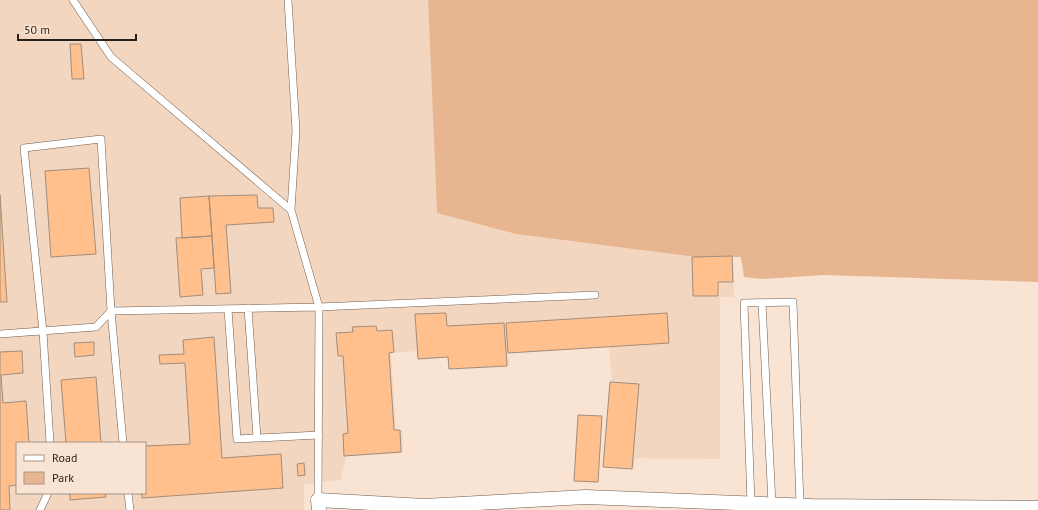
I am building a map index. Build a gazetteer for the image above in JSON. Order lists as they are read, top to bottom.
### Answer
{
  "legend": ["Road", "Park"],
  "scale_bar": "50 m"
}
